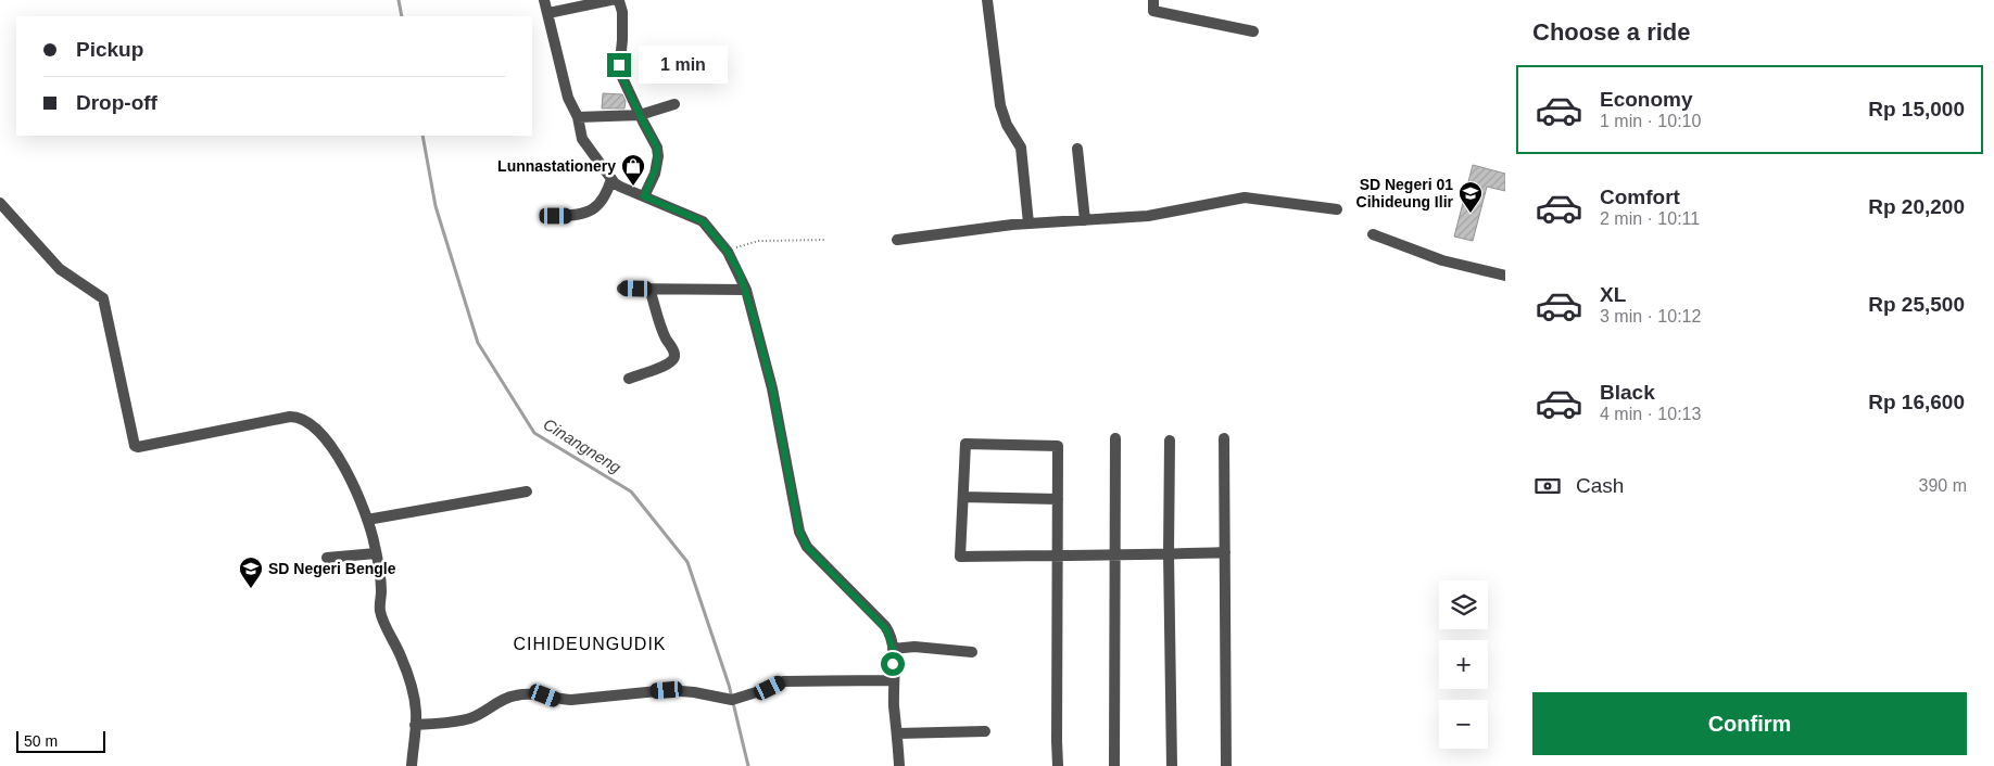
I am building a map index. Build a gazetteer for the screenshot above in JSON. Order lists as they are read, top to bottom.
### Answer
{
  "districts": ["CIHIDEUNGUDIK"],
  "water": ["Cinangneng"],
  "places": {
    "shop": ["Lunnastationery"],
    "school or university": ["SD Negeri 01 Cihideung Ilir", "SD Negeri Bengle"]
  },
  "scale_bar": "50 m",
  "page": {
    "heading": "Choose a ride",
    "banner": ["Pickup", "Drop-off"],
    "bubble": "1 min",
    "list": [
      {
        "name": "Economy",
        "note": "1 min · 10:10",
        "value": "Rp 15,000"
      },
      {
        "name": "Comfort",
        "note": "2 min · 10:11",
        "value": "Rp 20,200"
      },
      {
        "name": "XL",
        "note": "3 min · 10:12",
        "value": "Rp 25,500"
      },
      {
        "name": "Black",
        "note": "4 min · 10:13",
        "value": "Rp 16,600"
      }
    ],
    "pay": ["Cash", "390 m"],
    "map_buttons": ["+", "−"],
    "buttons": "Confirm",
    "scale": "50 m"
  }
}
